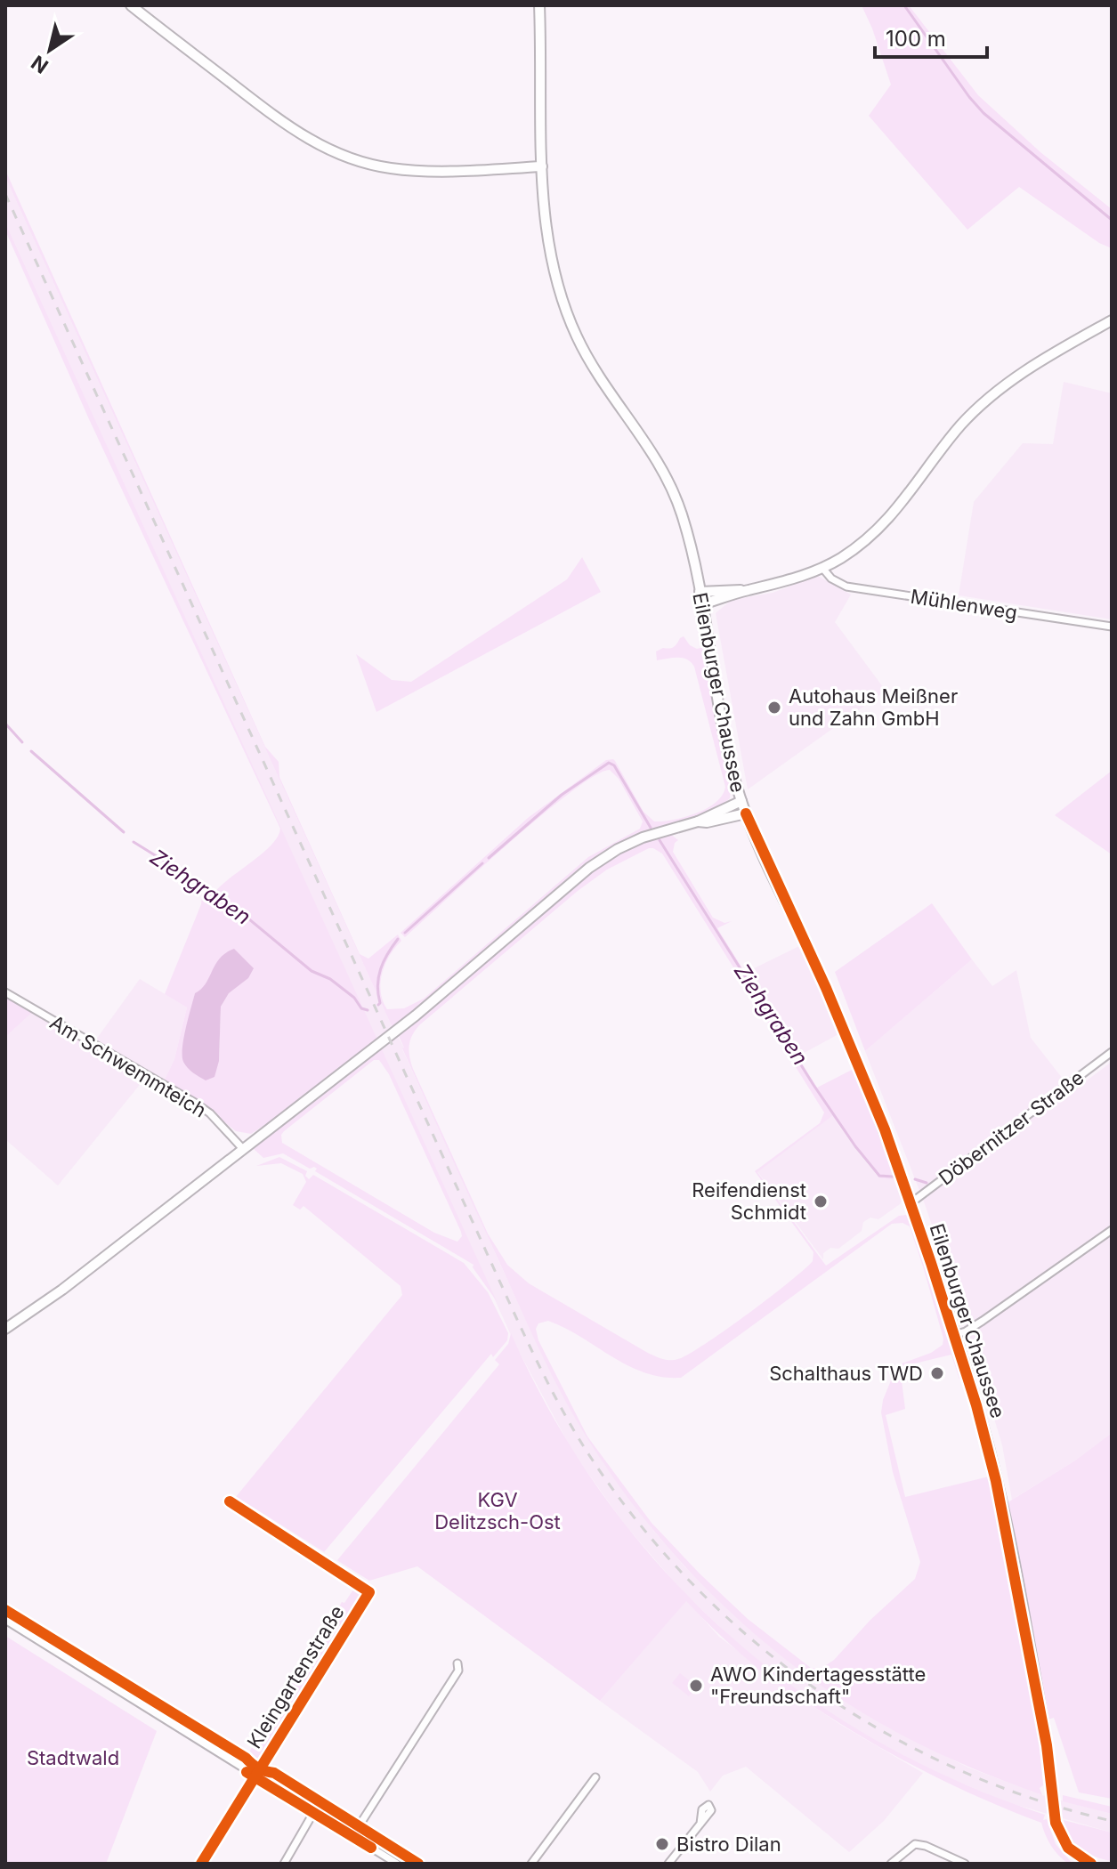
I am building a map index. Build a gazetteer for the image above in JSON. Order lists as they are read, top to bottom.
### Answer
{
  "streets": {
    "main road": ["Eilenburger Chaussee"],
    "street": [
      "Mühlenweg",
      "Am Schwemmteich",
      "Döbernitzer Straße",
      "Kleingartenstraße"
    ]
  },
  "crossings": [
    ["Eilenburger Chaussee", "Döbernitzer Straße"]
  ],
  "water": ["Ziehgraben"],
  "parks": ["KGV Delitzsch-Ost", "Stadtwald"],
  "places": [
    "Autohaus Meißner und Zahn GmbH",
    "Reifendienst Schmidt",
    "Schalthaus TWD",
    "AWO Kindertagesstätte \"Freundschaft\"",
    "Bistro Dilan"
  ],
  "scale_bar": "100 m",
  "north": "bottom left"
}
